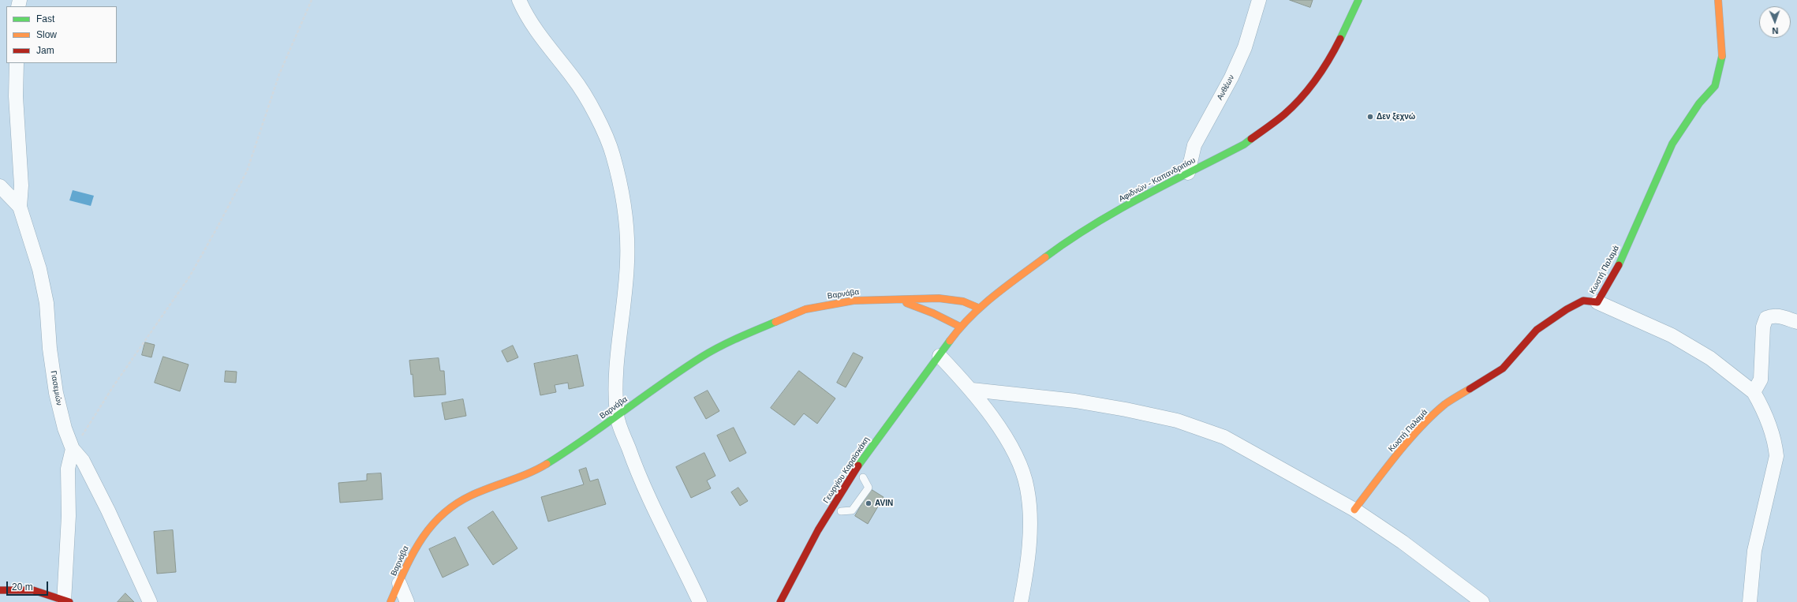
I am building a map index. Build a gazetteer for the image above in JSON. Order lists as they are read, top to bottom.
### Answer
{
  "streets": {
    "street": [
      "Ανθέων",
      "Αφιδνών - Καπανδριτίου",
      "Κωστή Παλαμά",
      "Βαρνάβα",
      "Γιασεμιών",
      "Γεωργίου Καραϊσκάκη"
    ]
  },
  "crossings": [
    ["Ανθέων", "Αφιδνών - Καπανδριτίου"],
    ["Αφιδνών - Καπανδριτίου", "Βαρνάβα"],
    ["Αφιδνών - Καπανδριτίου", "Γεωργίου Καραϊσκάκη"]
  ],
  "places": ["Δεν ξεχνώ", "AVIN"],
  "legend": ["Fast", "Slow", "Jam"],
  "scale_bar": "20 m",
  "north": "bottom"
}
